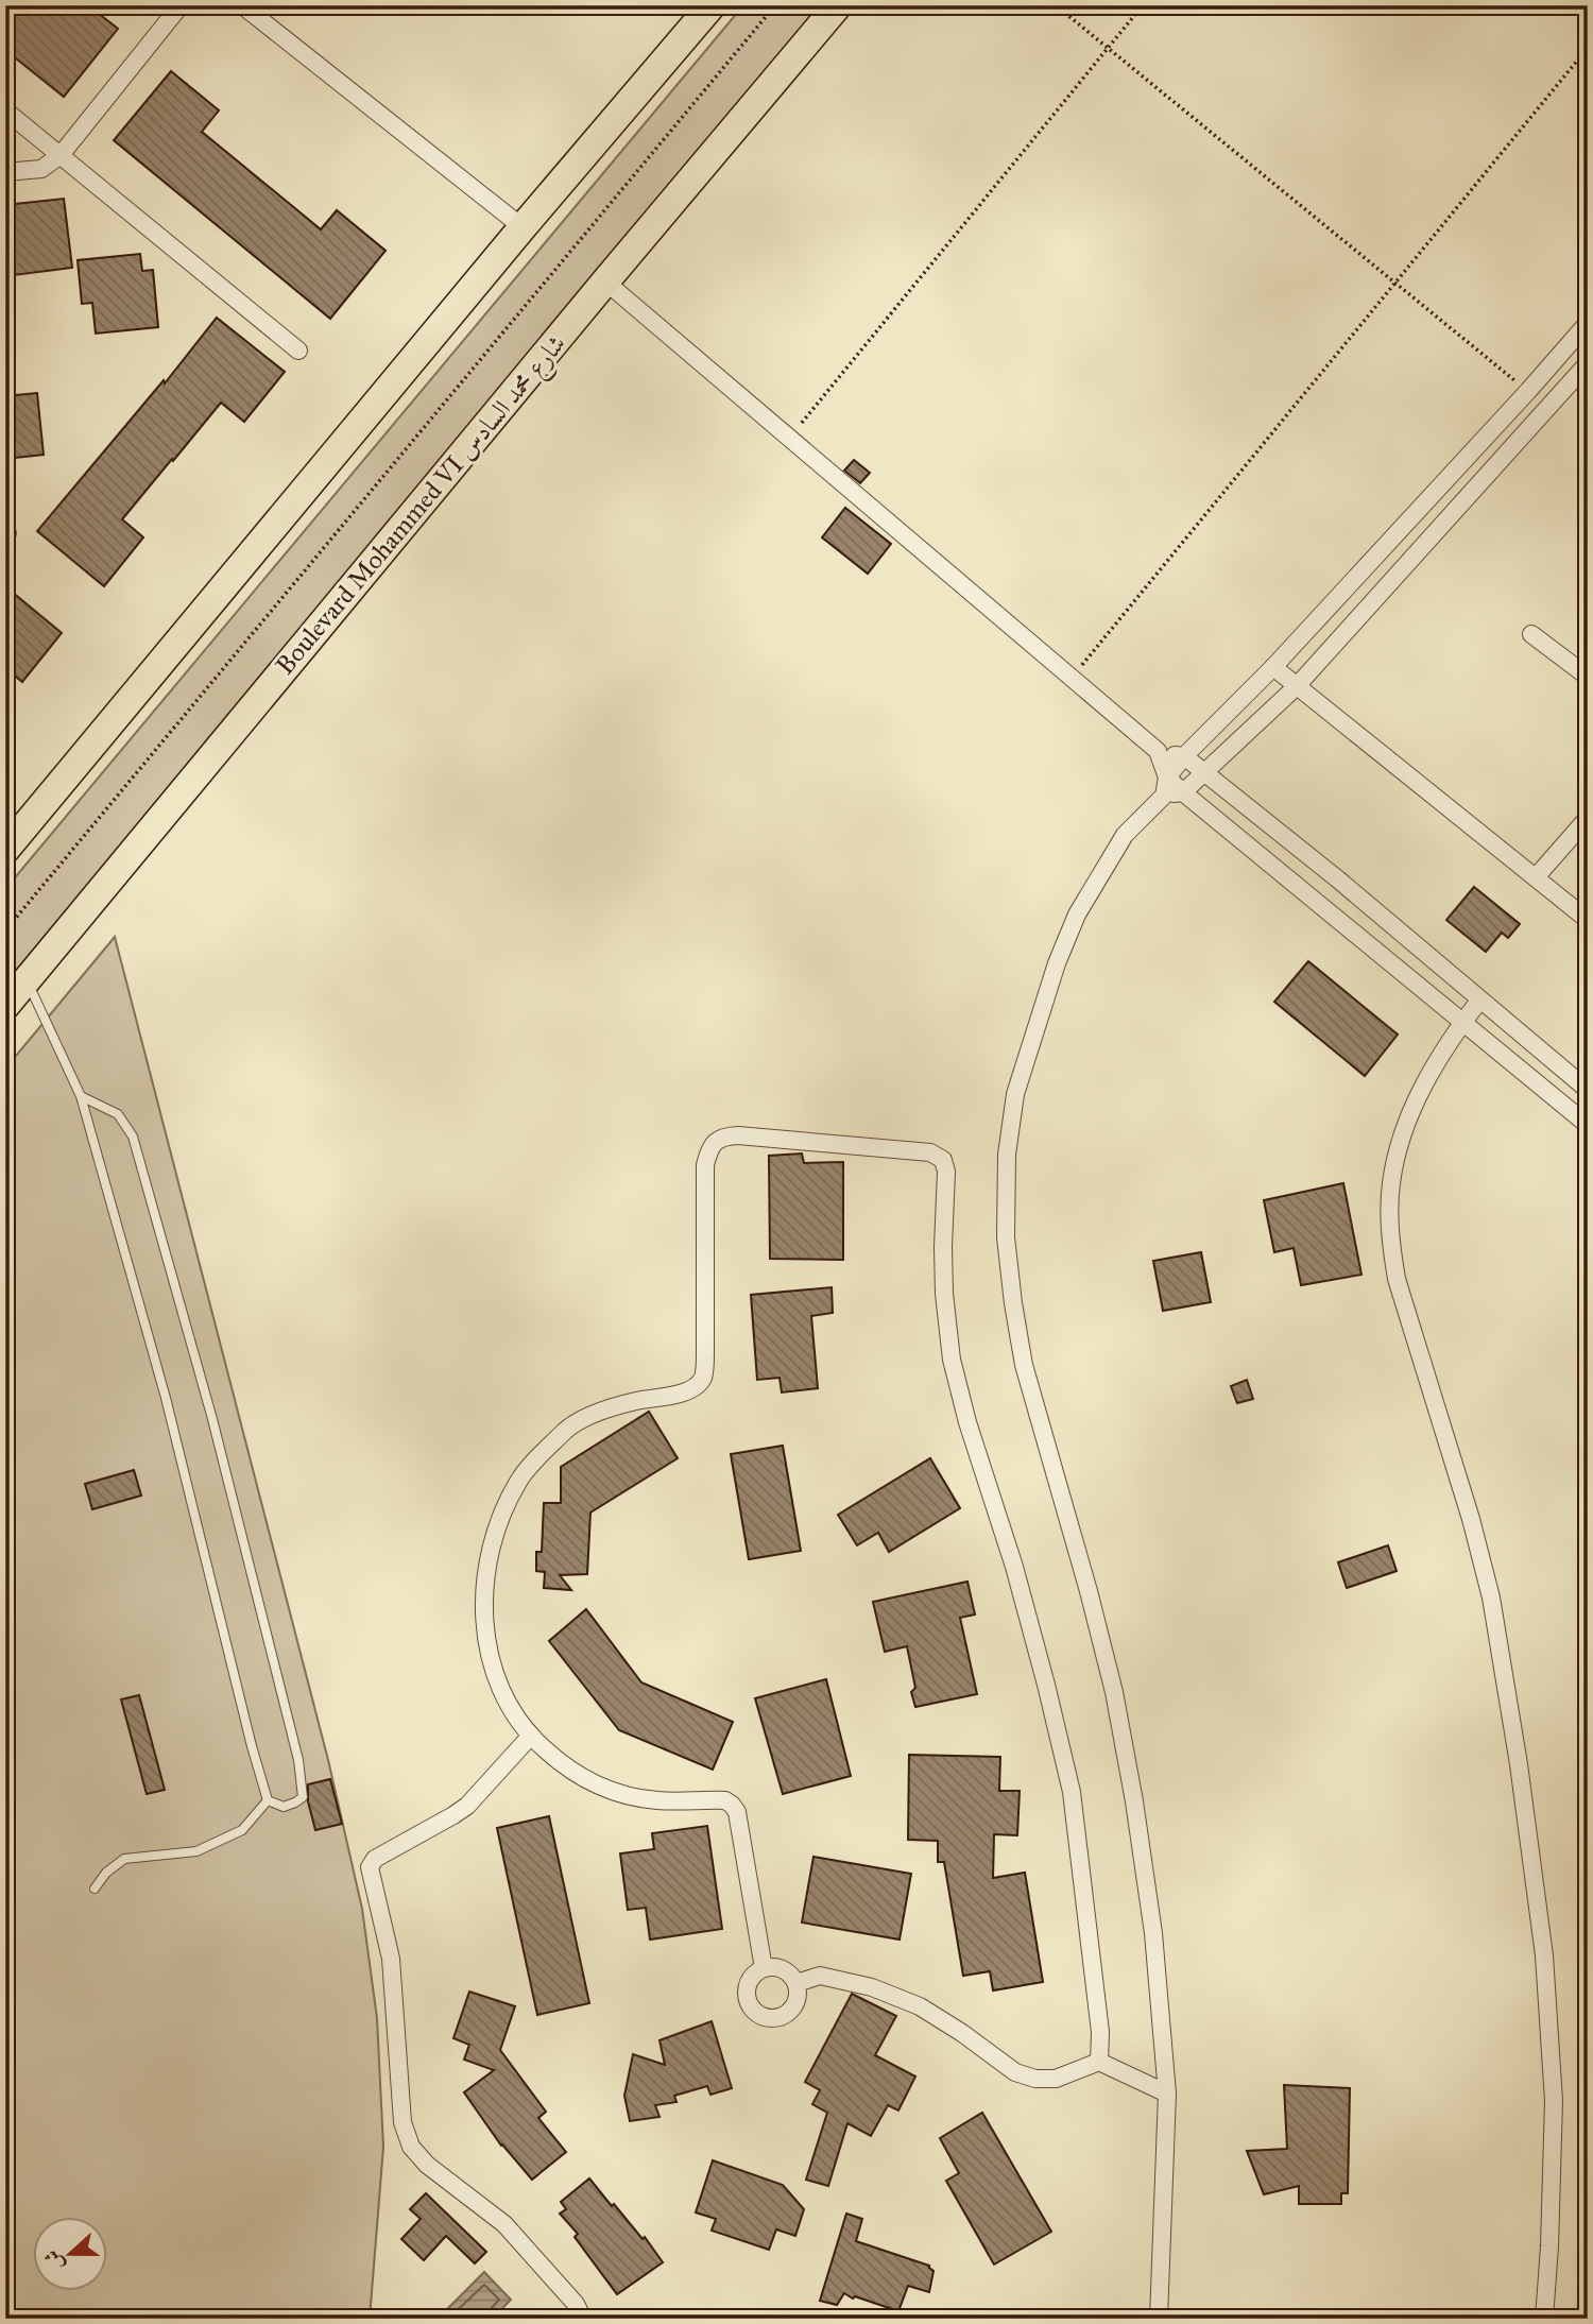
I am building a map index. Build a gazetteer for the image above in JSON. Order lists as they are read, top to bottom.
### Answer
{
  "streets": {
    "main road": ["Boulevard Mohammed VI شارع محمد السادس"]
  },
  "north": "left"
}
